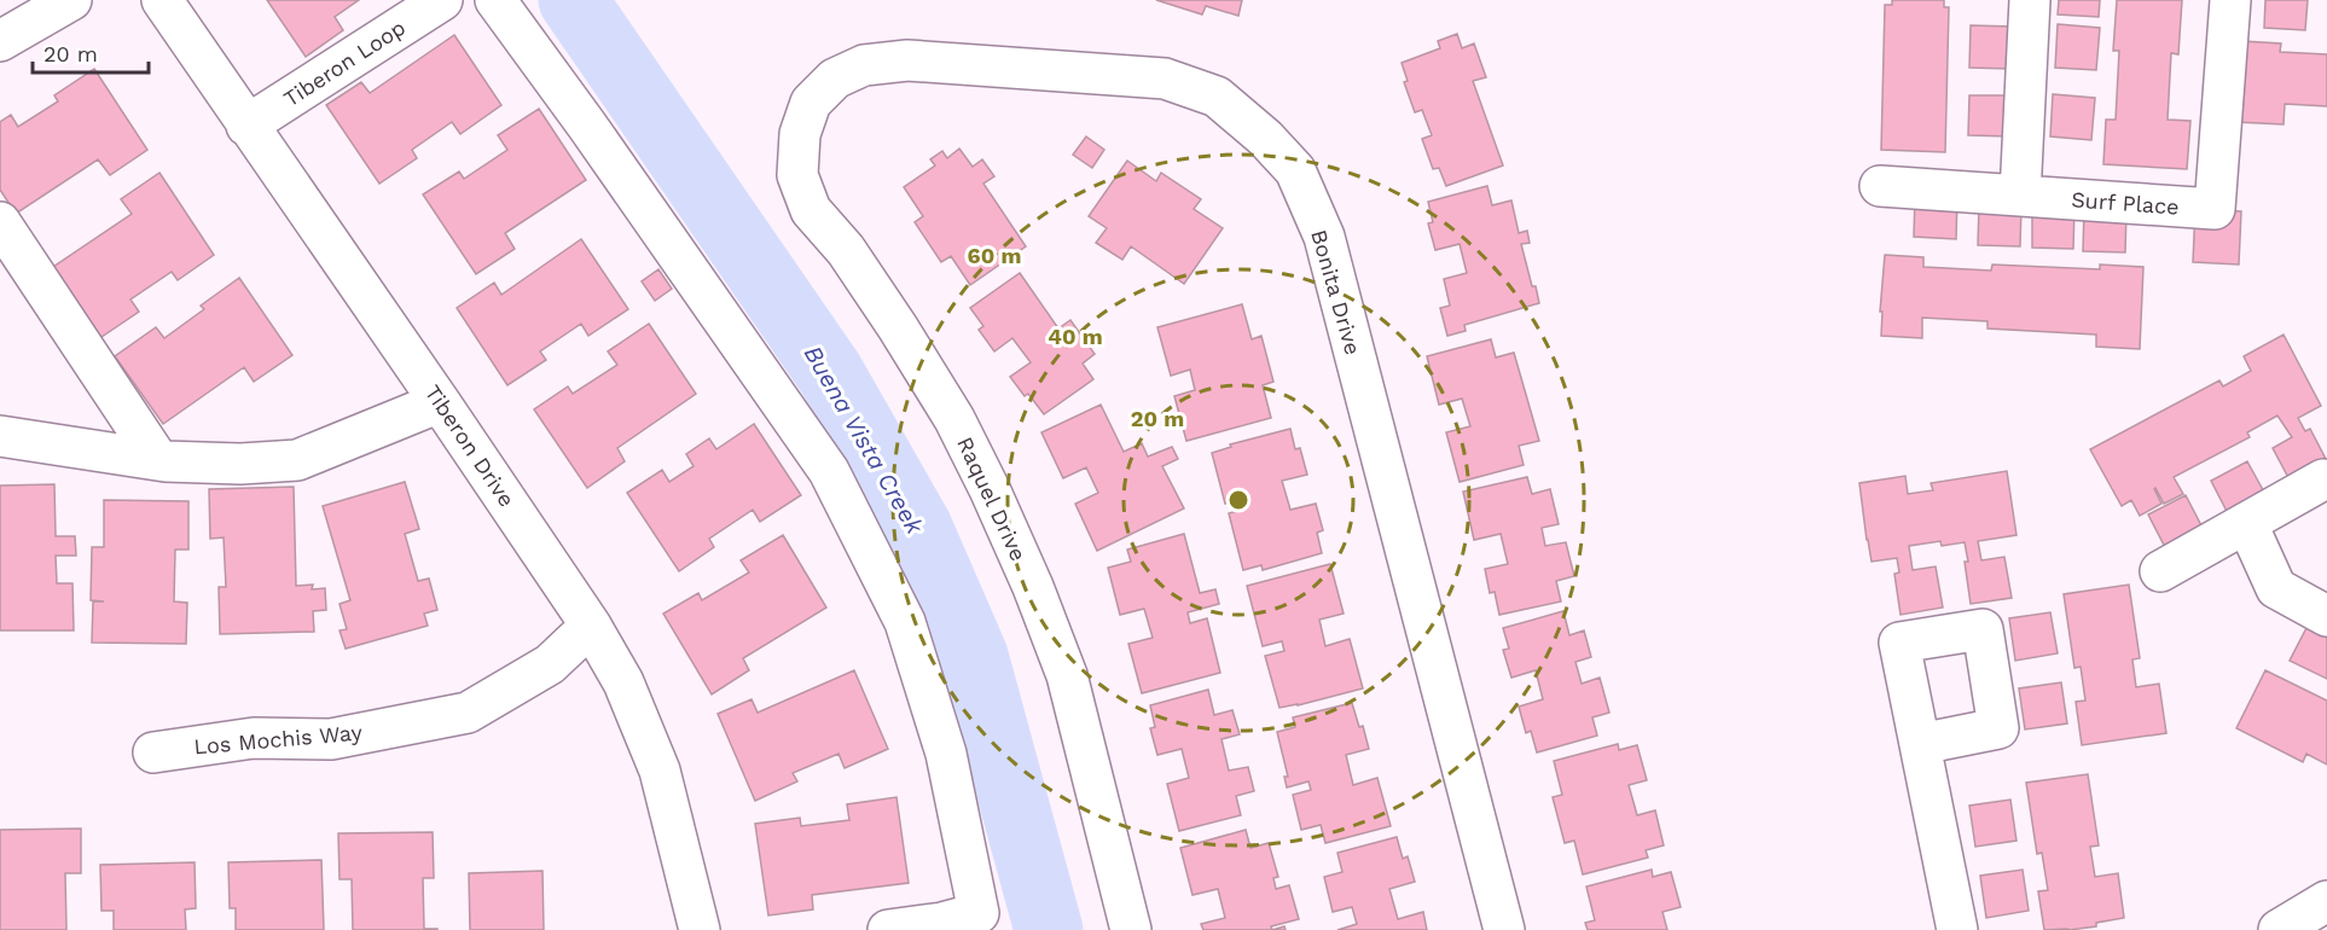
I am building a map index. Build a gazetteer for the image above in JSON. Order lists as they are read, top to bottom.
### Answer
{
  "streets": {
    "street": [
      "Tiberon Loop",
      "Surf Place",
      "Bonita Drive",
      "Tiberon Drive",
      "Raquel Drive",
      "Los Mochis Way"
    ]
  },
  "crossings": [
    ["Tiberon Loop", "Tiberon Drive"],
    ["Bonita Drive", "Raquel Drive"],
    ["Tiberon Drive", "Los Mochis Way"]
  ],
  "water": ["Buena Vista Creek"],
  "scale_bar": "20 m",
  "rings": ["60 m", "40 m", "20 m"]
}
